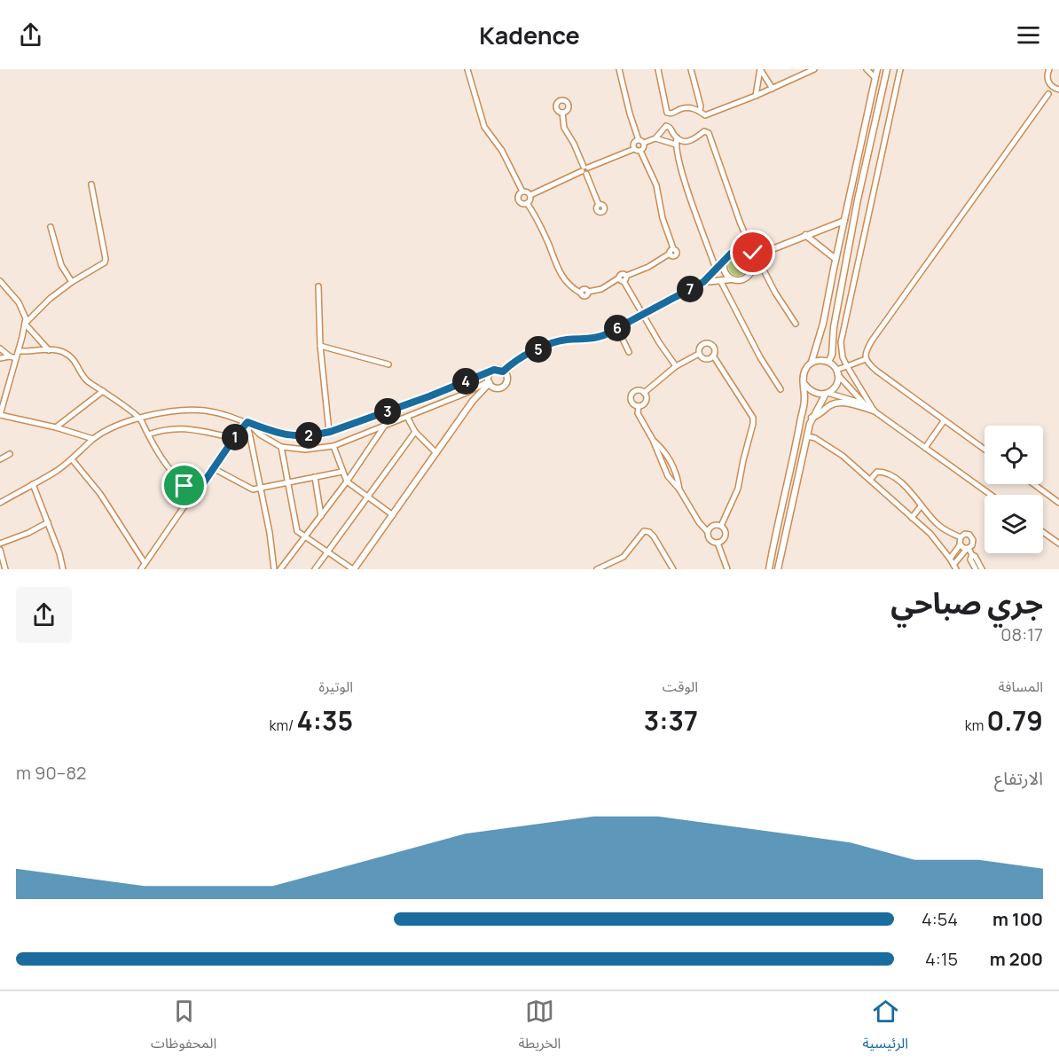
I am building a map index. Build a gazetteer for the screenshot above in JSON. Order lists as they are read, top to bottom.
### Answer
{
  "page": {
    "header": "Kadence",
    "pins": [
      "7",
      "6",
      "5",
      "4",
      "3",
      "2",
      "1"
    ],
    "heading": ["جري صباحي", "08:17"],
    "stats": [
      ["المسافة", "0.79 km"],
      ["الوقت", "3:37"],
      ["الوتيرة", "4:35 /km"]
    ],
    "chart": ["الارتفاع", "82–90 m"],
    "list": [
      {
        "name": "100 m",
        "note": "4:54"
      },
      {
        "name": "200 m",
        "note": "4:15"
      }
    ],
    "tabs": ["الرئيسية", "الخريطة", "المحفوظات"]
  }
}
